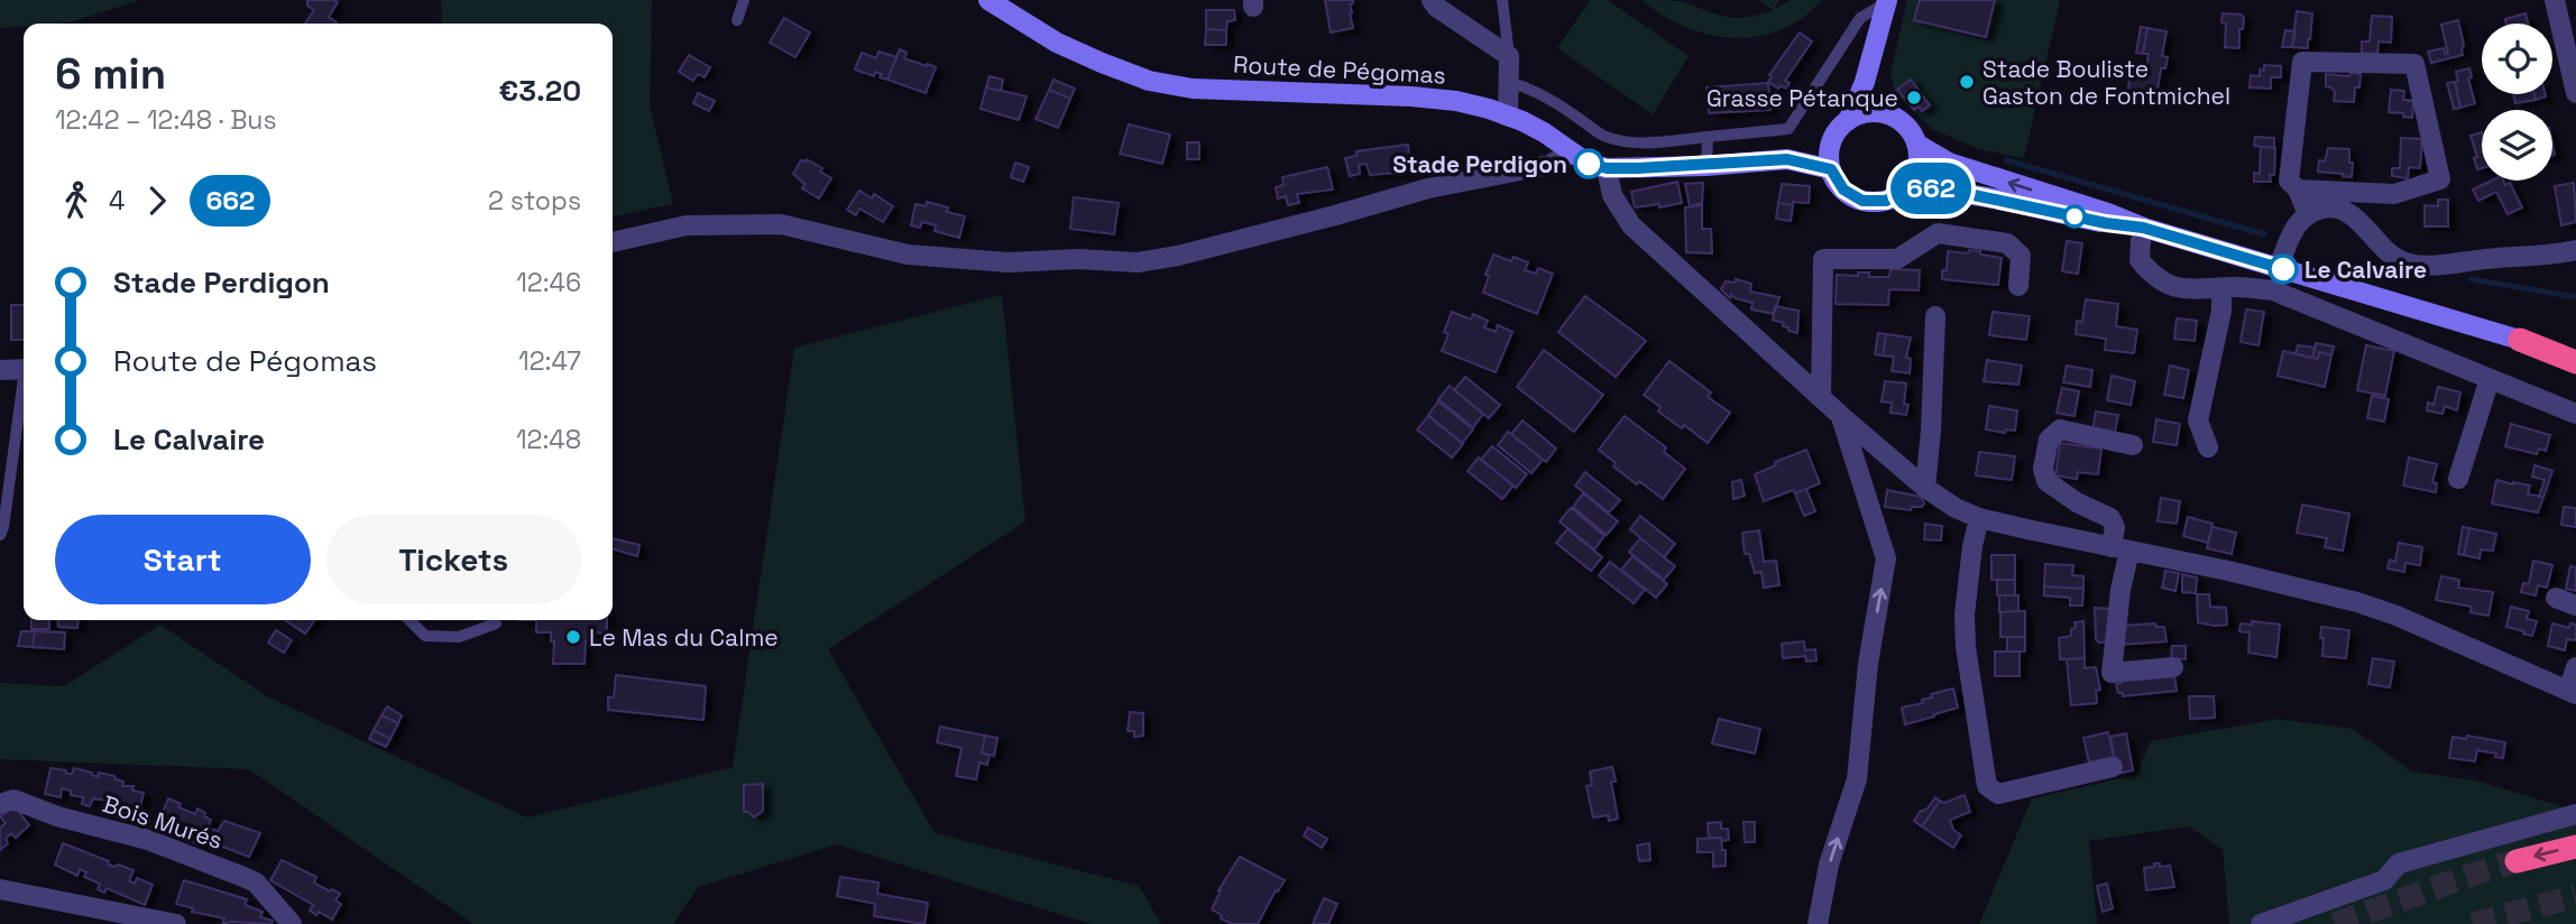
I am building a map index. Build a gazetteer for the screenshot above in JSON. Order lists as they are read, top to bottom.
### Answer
{
  "streets": {
    "main road": ["Route de Pégomas"],
    "street": ["Bois Murés"]
  },
  "places": [
    "Stade Bouliste Gaston de Fontmichel",
    "Grasse Pétanque",
    "Stade Perdigon",
    "Le Calvaire",
    "Le Mas du Calme"
  ],
  "lines": ["bus line 662"],
  "page": {
    "on_map": "662",
    "heading": ["6 min", "12:42 – 12:48 · Bus", "€3.20"],
    "legs": ["4", "662", "2 stops"],
    "list": [
      {
        "name": "Stade Perdigon",
        "value": "12:46"
      },
      {
        "name": "Route de Pégomas",
        "value": "12:47"
      },
      {
        "name": "Le Calvaire",
        "value": "12:48"
      }
    ],
    "buttons": ["Start", "Tickets"]
  }
}
